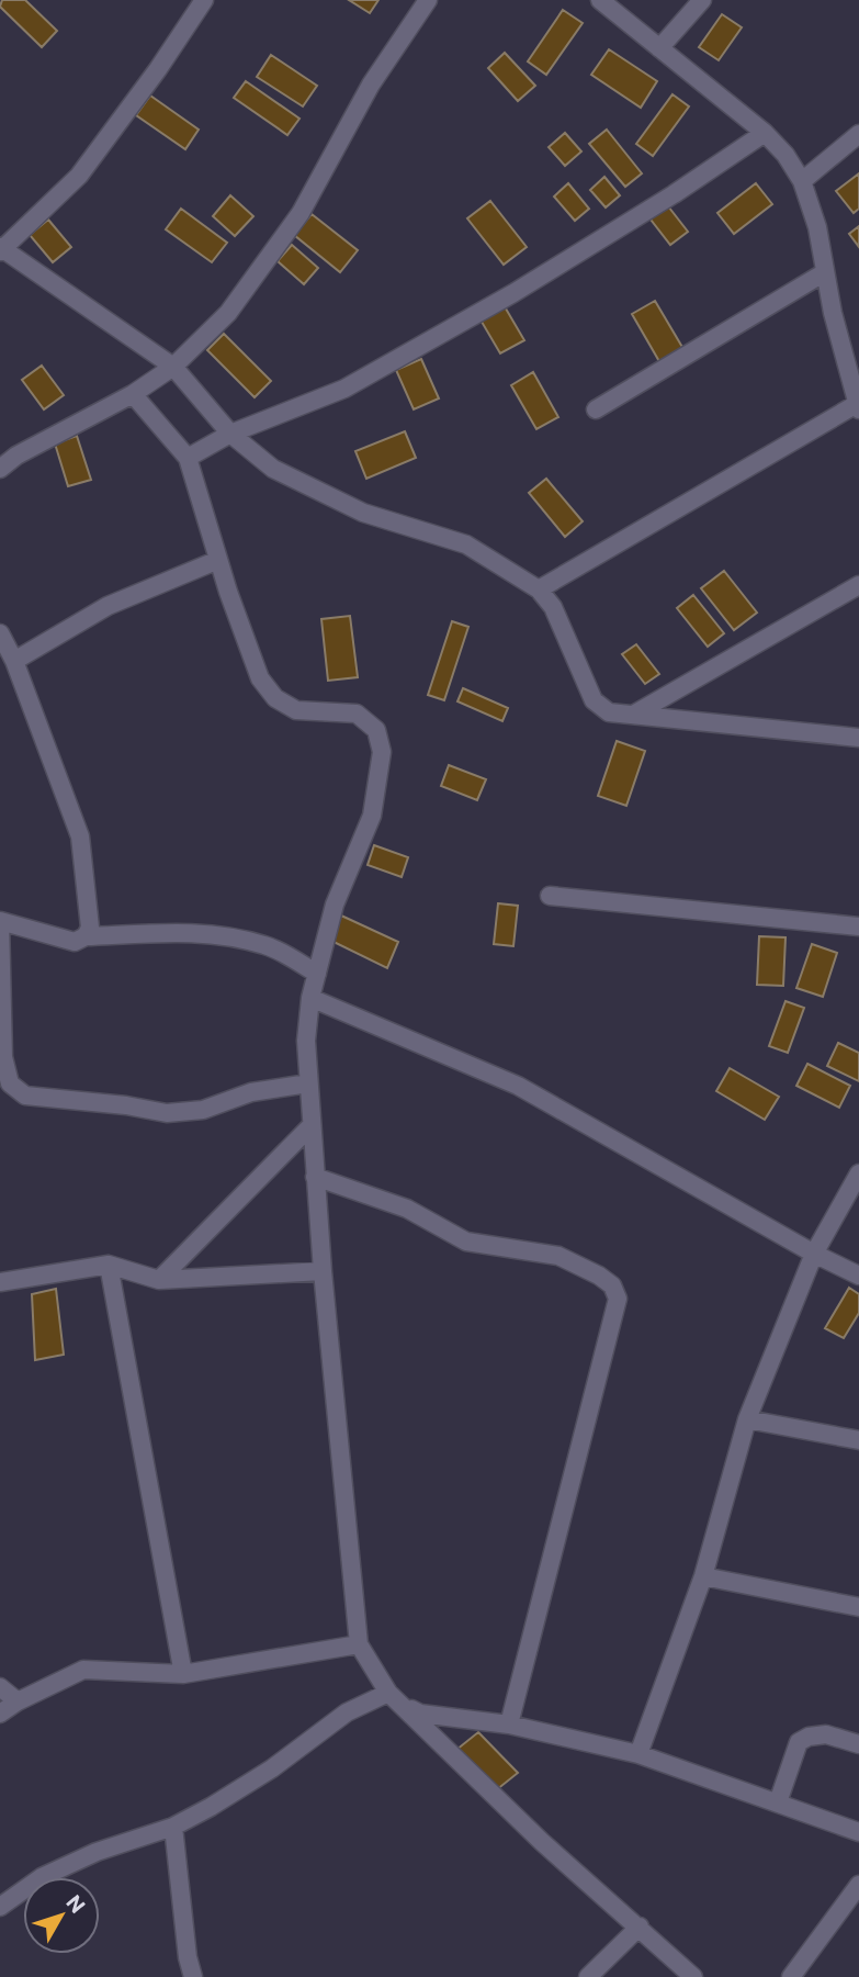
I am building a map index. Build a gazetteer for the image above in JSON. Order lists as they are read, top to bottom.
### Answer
{
  "north": "top right"
}
